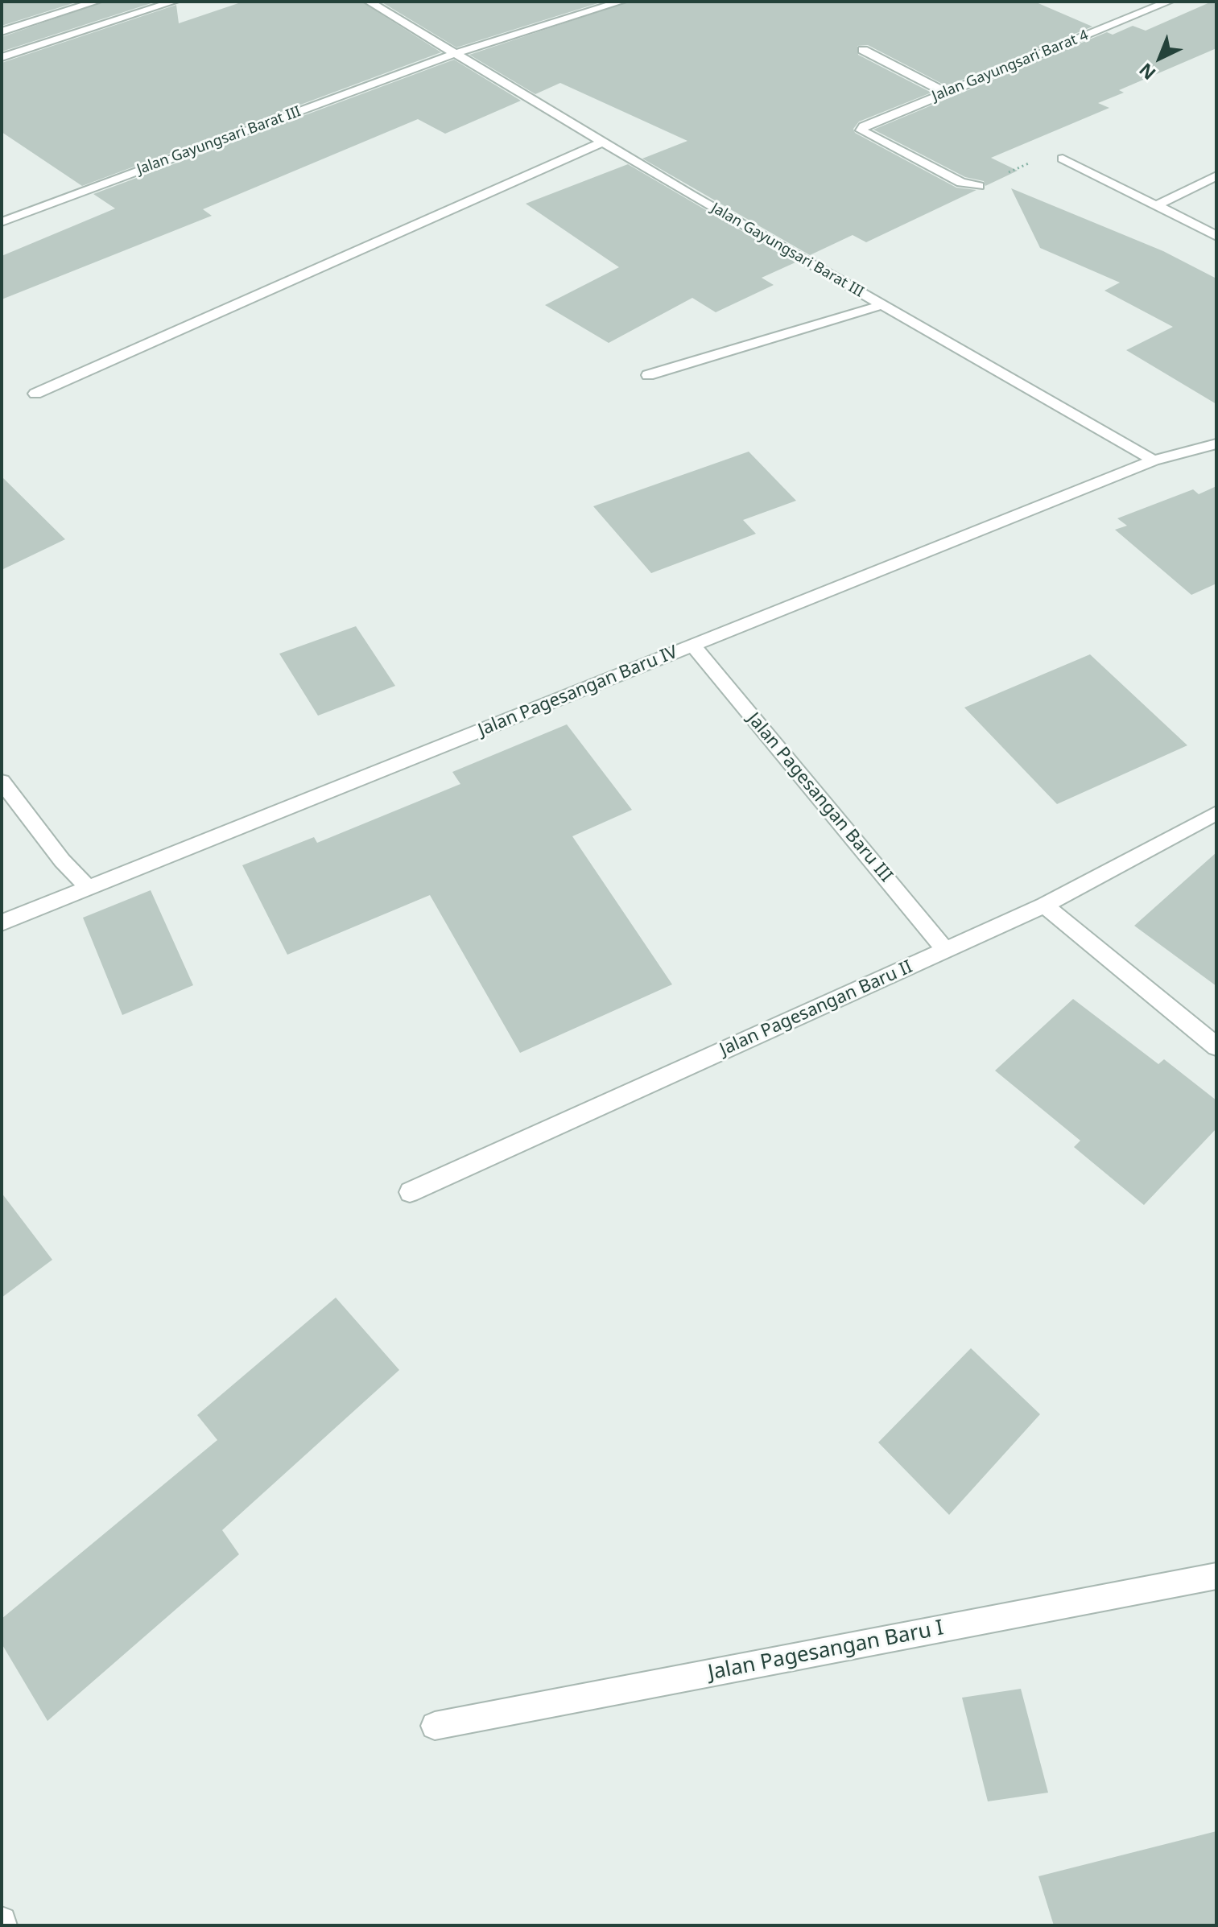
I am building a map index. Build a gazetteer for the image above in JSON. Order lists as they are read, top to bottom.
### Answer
{
  "streets": {
    "street": [
      "Jalan Gayungsari Barat 4",
      "Jalan Gayungsari Barat III",
      "Jalan Pagesangan Baru IV",
      "Jalan Pagesangan Baru III",
      "Jalan Pagesangan Baru II",
      "Jalan Pagesangan Baru I"
    ]
  },
  "crossings": [
    ["Jalan Gayungsari Barat III", "Jalan Pagesangan Baru IV"],
    ["Jalan Pagesangan Baru IV", "Jalan Pagesangan Baru III"],
    ["Jalan Pagesangan Baru III", "Jalan Pagesangan Baru II"]
  ],
  "north": "bottom left"
}
